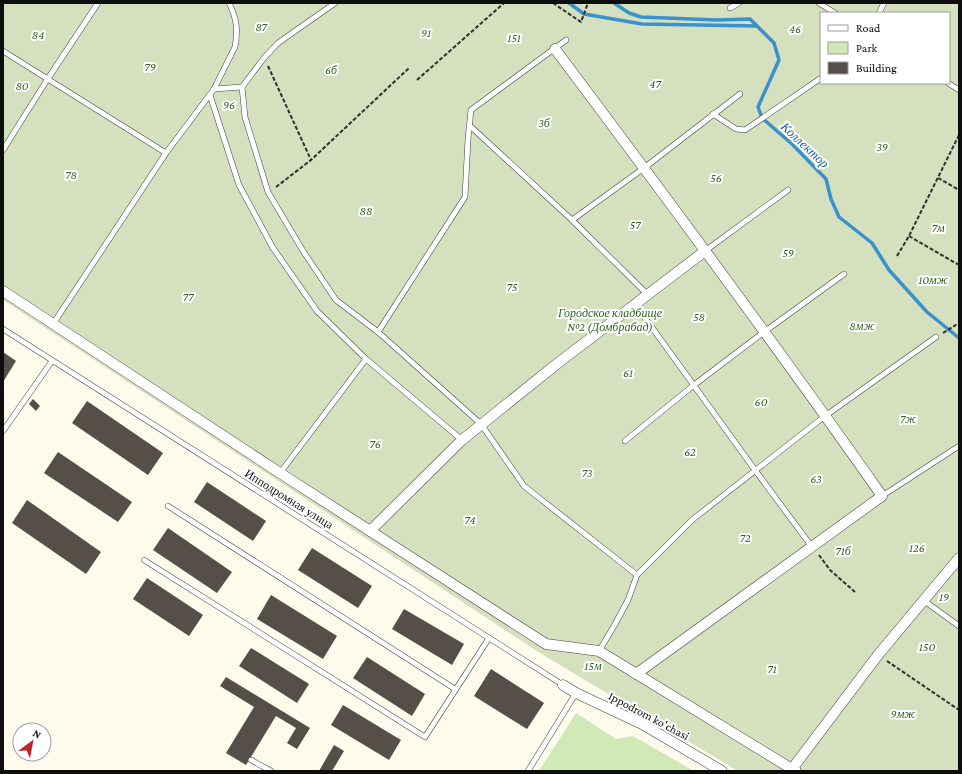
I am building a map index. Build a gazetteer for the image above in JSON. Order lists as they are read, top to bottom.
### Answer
{
  "streets": {
    "street": ["Ippodrom ko'chasi"],
    "lane": ["Ипподромная улица"]
  },
  "crossings": [
    ["Ипподромная улица", "Ippodrom ko'chasi"]
  ],
  "water": ["Коллектор"],
  "parks": [
    "87",
    "46",
    "91",
    "84",
    "151",
    "79",
    "6б",
    "47",
    "80",
    "96",
    "3б",
    "39",
    "78",
    "56",
    "88",
    "57",
    "7м",
    "59",
    "10мж",
    "75",
    "77",
    "Городское кладбище №2 (Домбрабад)",
    "58",
    "8мж",
    "61",
    "60",
    "7ж",
    "76",
    "62",
    "73",
    "63",
    "74",
    "72",
    "126",
    "71б",
    "19",
    "150",
    "15м",
    "71",
    "9мж"
  ],
  "legend": ["Road", "Park", "Building"],
  "north": "top right"
}
